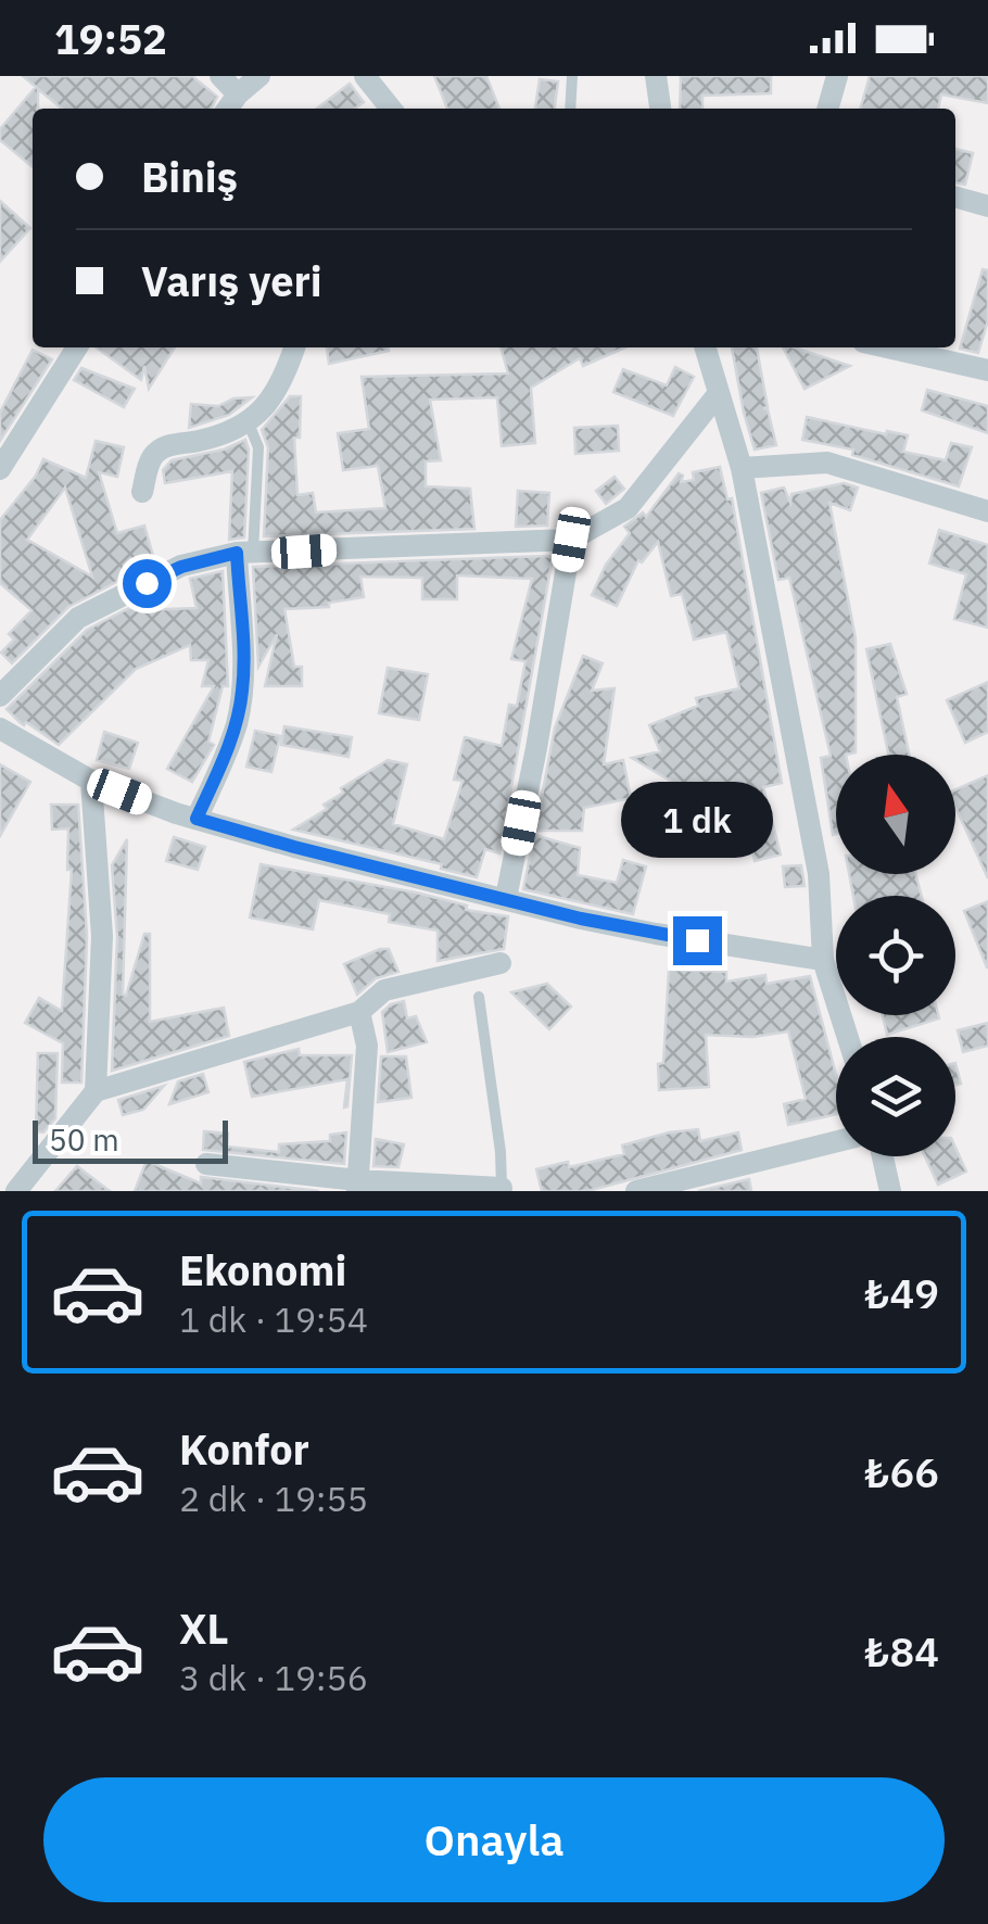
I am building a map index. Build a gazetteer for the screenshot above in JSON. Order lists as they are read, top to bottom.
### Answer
{
  "scale_bar": "50 m",
  "north": "top",
  "page": {
    "status": "19:52",
    "banner": ["Biniş", "Varış yeri"],
    "bubble": "1 dk",
    "scale": "50 m",
    "list": [
      {
        "name": "Ekonomi",
        "note": "1 dk · 19:54",
        "value": "₺49"
      },
      {
        "name": "Konfor",
        "note": "2 dk · 19:55",
        "value": "₺66"
      },
      {
        "name": "XL",
        "note": "3 dk · 19:56",
        "value": "₺84"
      }
    ],
    "buttons": "Onayla"
  }
}
